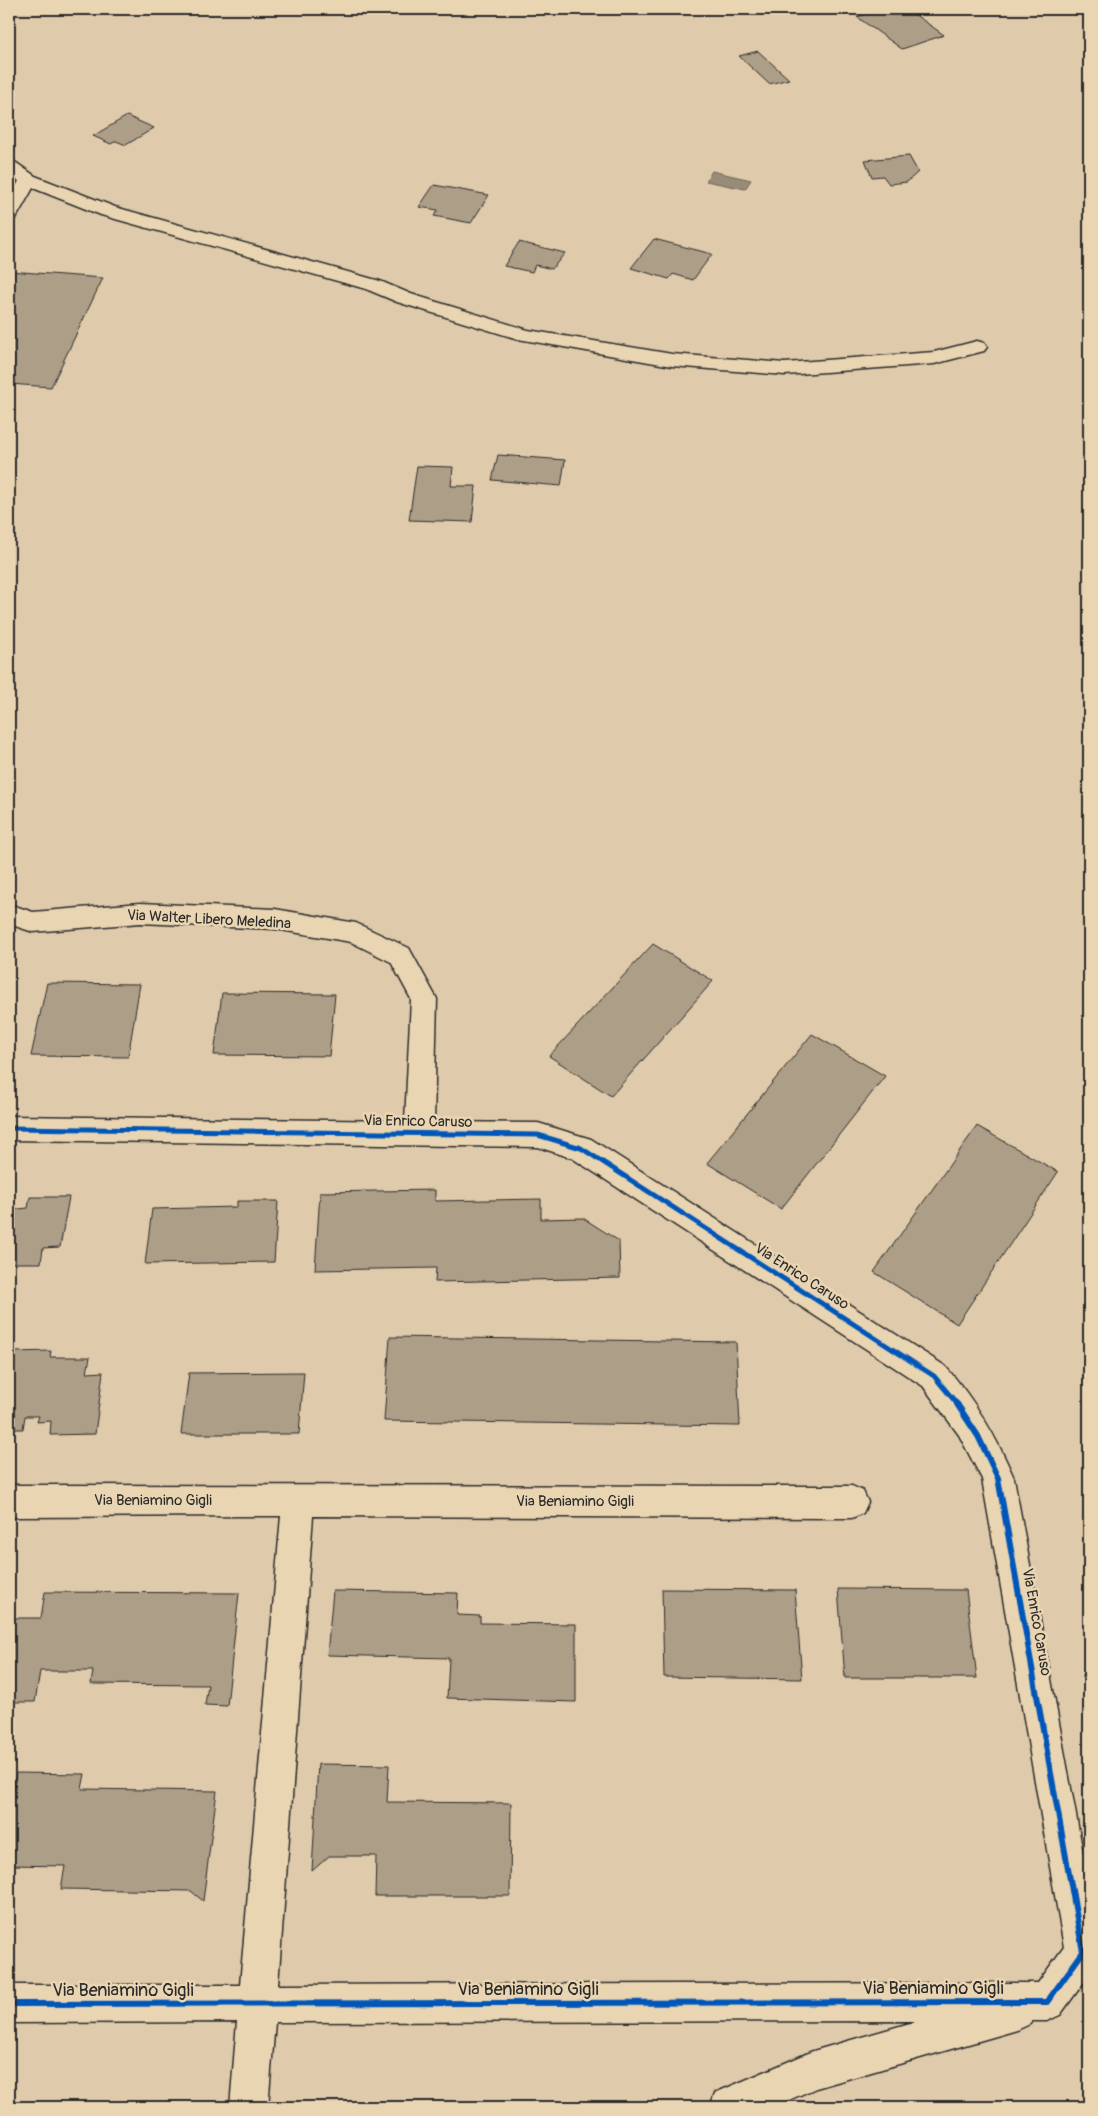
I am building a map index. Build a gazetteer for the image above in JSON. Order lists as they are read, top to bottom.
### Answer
{
  "streets": {
    "street": ["Via Walter Libero Meledina", "Via Enrico Caruso", "Via Beniamino Gigli"]
  },
  "crossings": [
    ["Via Walter Libero Meledina", "Via Enrico Caruso"],
    ["Via Enrico Caruso", "Via Beniamino Gigli"]
  ]
}
